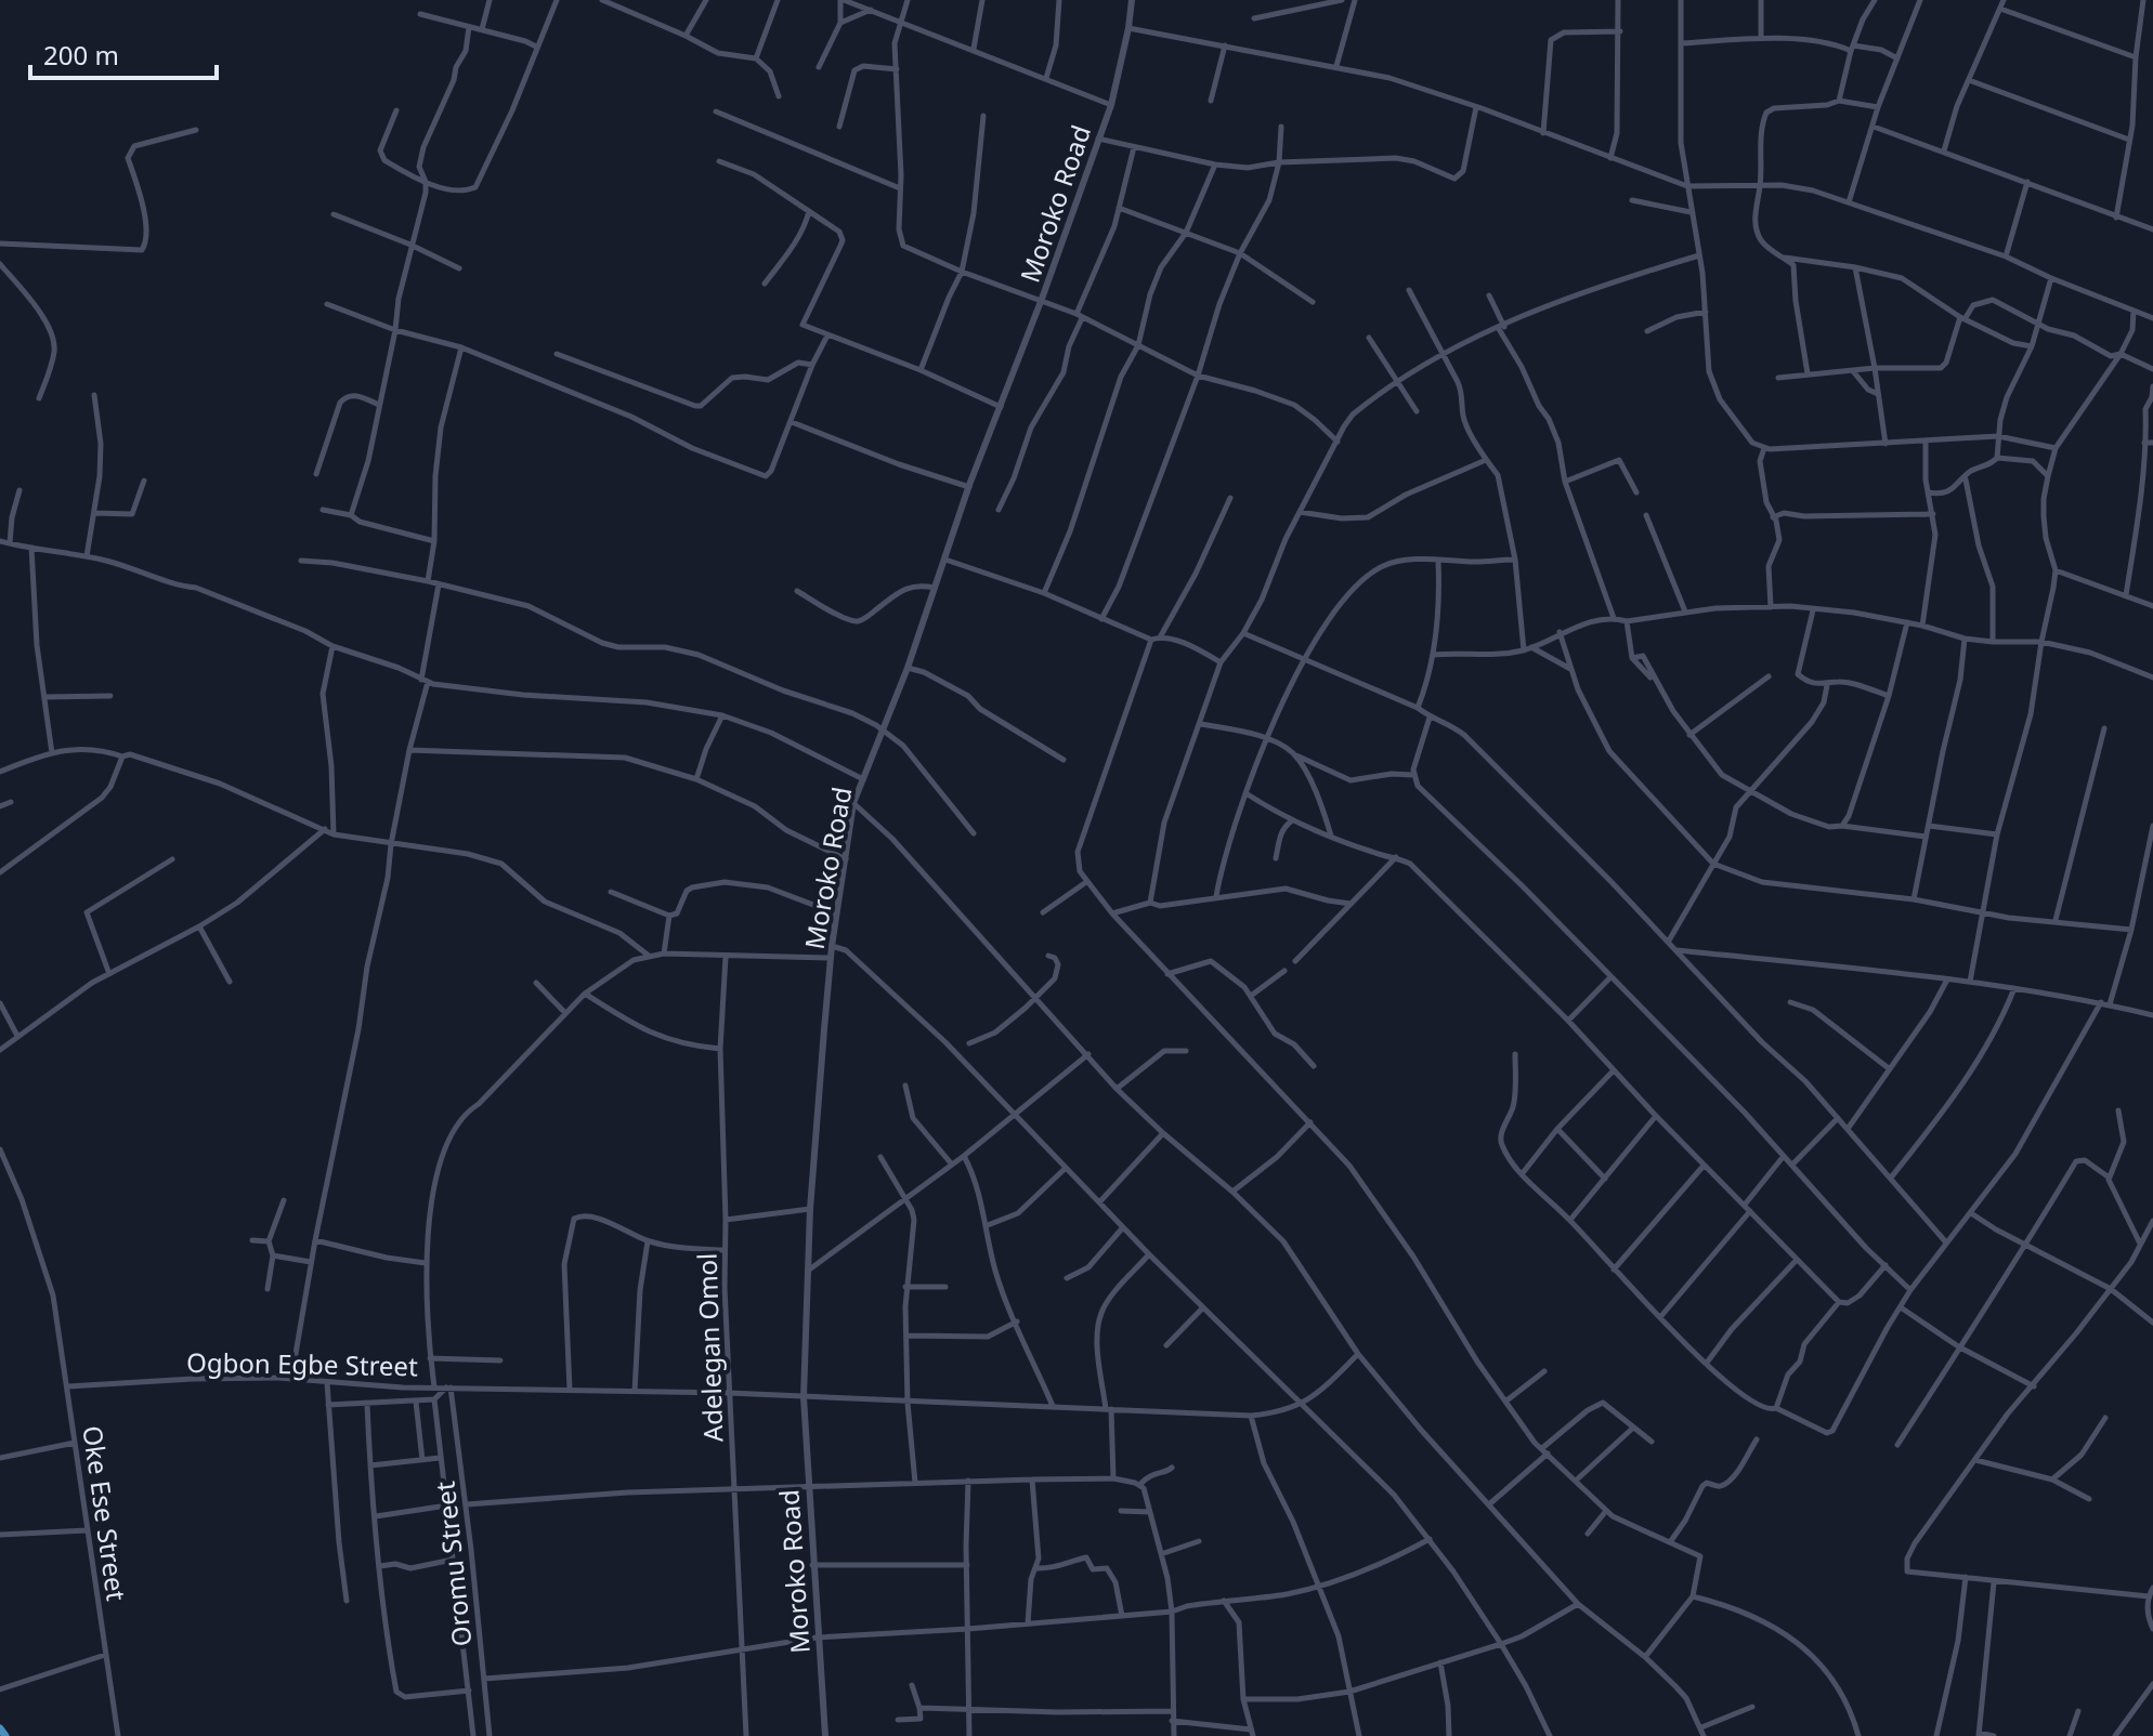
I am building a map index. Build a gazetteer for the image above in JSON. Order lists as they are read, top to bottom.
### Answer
{
  "streets": {
    "street": [
      "Moroko Road",
      "Adelegan Omol",
      "Ogbon Egbe Street",
      "Oke Ese Street",
      "Oromu Street"
    ]
  },
  "crossings": [
    ["Ogbon Egbe Street", "Oke Ese Street"],
    ["Ogbon Egbe Street", "Oromu Street"]
  ],
  "scale_bar": "200 m"
}
